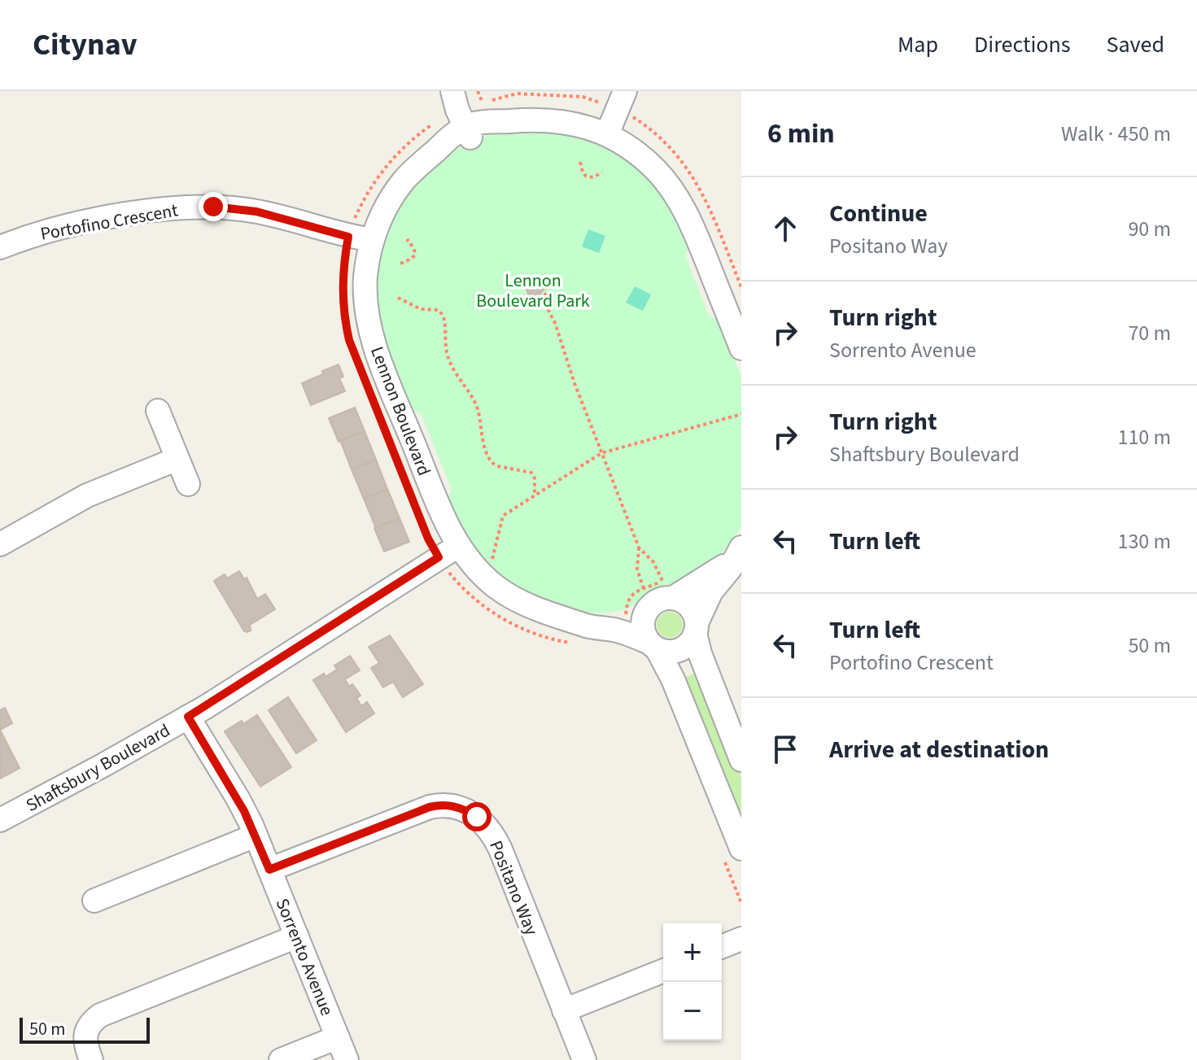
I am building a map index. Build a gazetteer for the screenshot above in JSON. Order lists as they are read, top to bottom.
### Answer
{
  "streets": {
    "street": [
      "Portofino Crescent",
      "Lennon Boulevard",
      "Shaftsbury Boulevard",
      "Positano Way",
      "Sorrento Avenue"
    ]
  },
  "crossings": [
    ["Portofino Crescent", "Lennon Boulevard"],
    ["Lennon Boulevard", "Shaftsbury Boulevard"],
    ["Shaftsbury Boulevard", "Sorrento Avenue"],
    ["Positano Way", "Sorrento Avenue"]
  ],
  "parks": ["Lennon Boulevard Park"],
  "scale_bar": "50 m",
  "page": {
    "header": "Citynav",
    "nav": ["Map", "Directions", "Saved"],
    "heading": ["6 min", "Walk · 450 m"],
    "list": [
      ["Continue", "Positano Way", "90 m"],
      ["Turn right", "Sorrento Avenue", "70 m"],
      ["Turn right", "Shaftsbury Boulevard", "110 m"],
      ["Turn left", "130 m"],
      ["Turn left", "Portofino Crescent", "50 m"],
      "Arrive at destination"
    ],
    "map_buttons": ["+", "−"],
    "scale": "50 m"
  }
}
